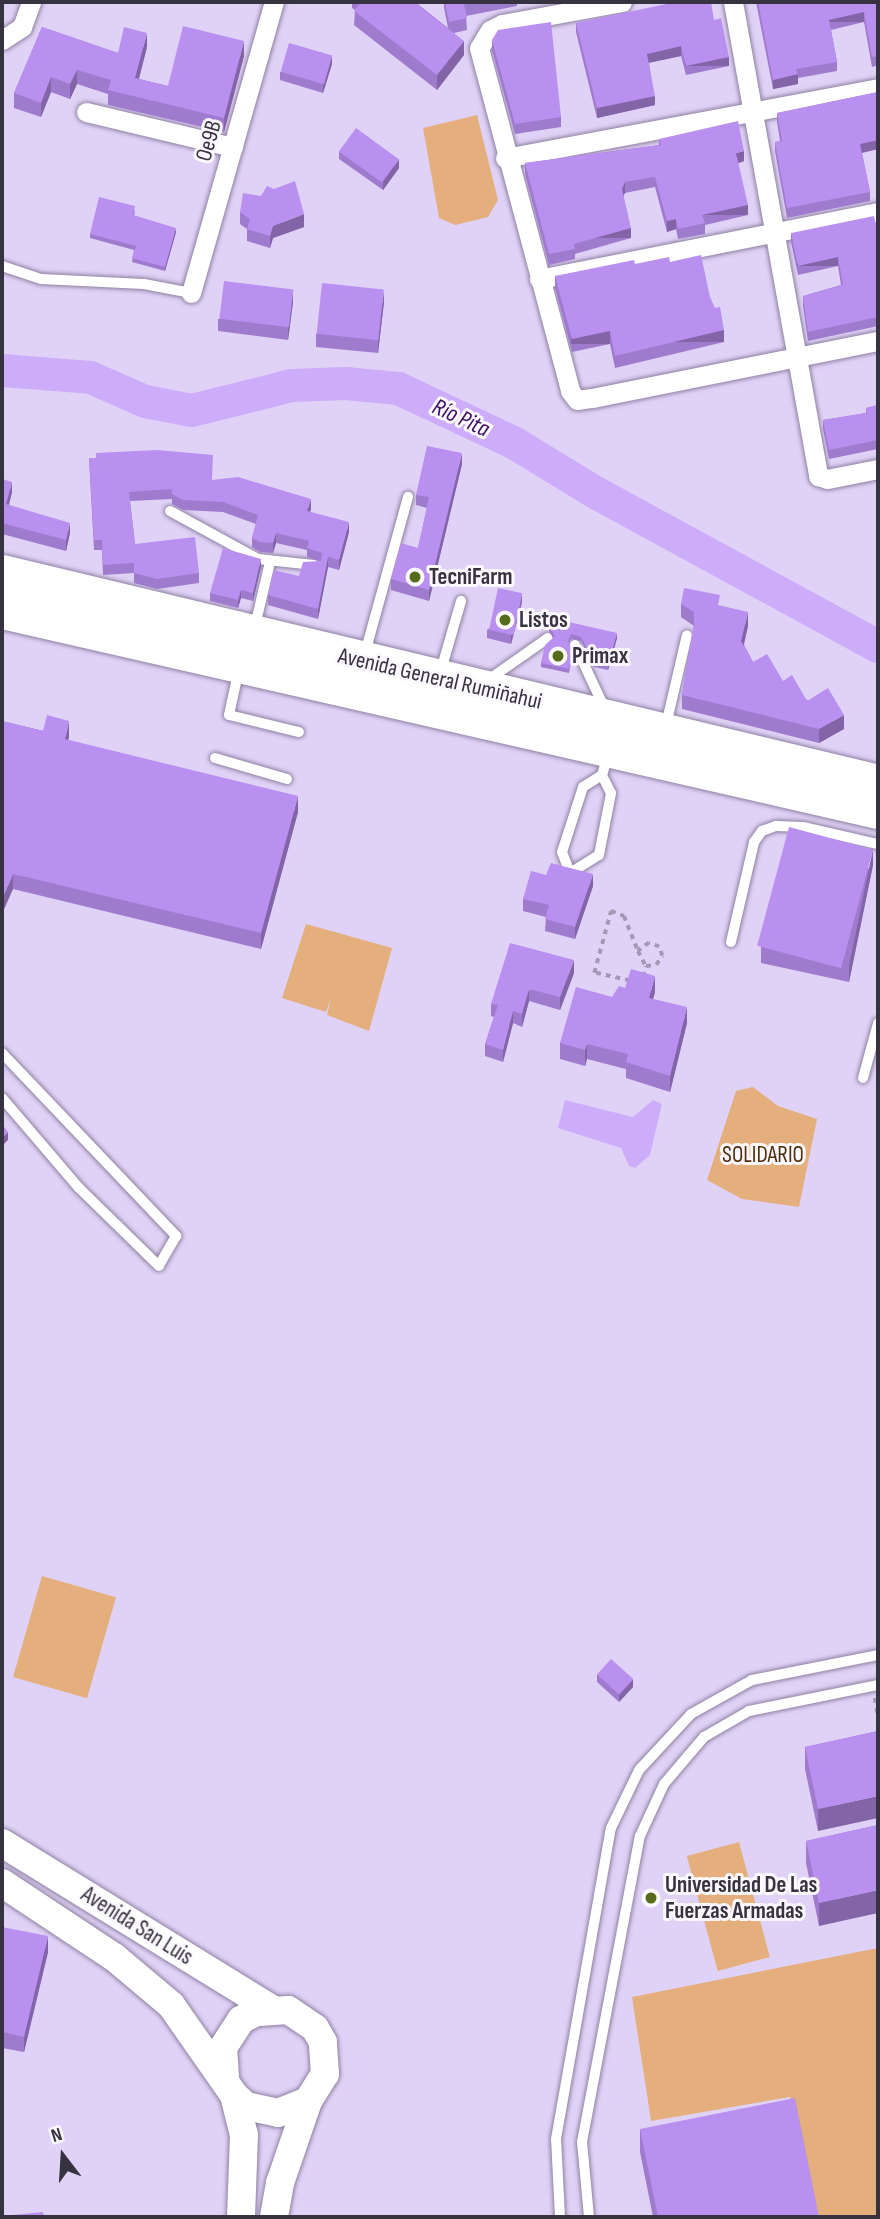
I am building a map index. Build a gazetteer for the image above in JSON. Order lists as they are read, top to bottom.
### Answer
{
  "streets": {
    "highway": ["Avenida General Rumiñahui"],
    "street": ["Oe9B", "Avenida San Luis"]
  },
  "water": ["Río Pita"],
  "parks": ["SOLIDARIO"],
  "places": [
    "TecniFarm",
    "Listos",
    "Primax",
    "Universidad De Las Fuerzas Armadas"
  ],
  "north": "top"
}
